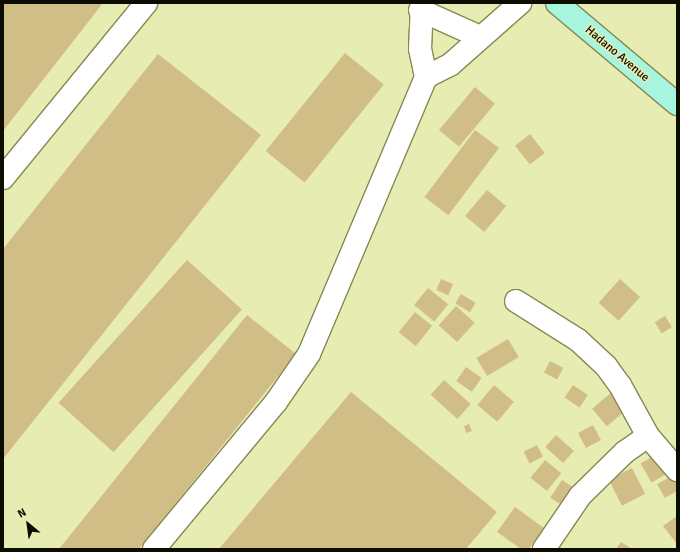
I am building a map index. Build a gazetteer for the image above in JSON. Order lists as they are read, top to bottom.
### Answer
{
  "streets": {
    "main road": ["Hadano Avenue"]
  },
  "north": "top left"
}
